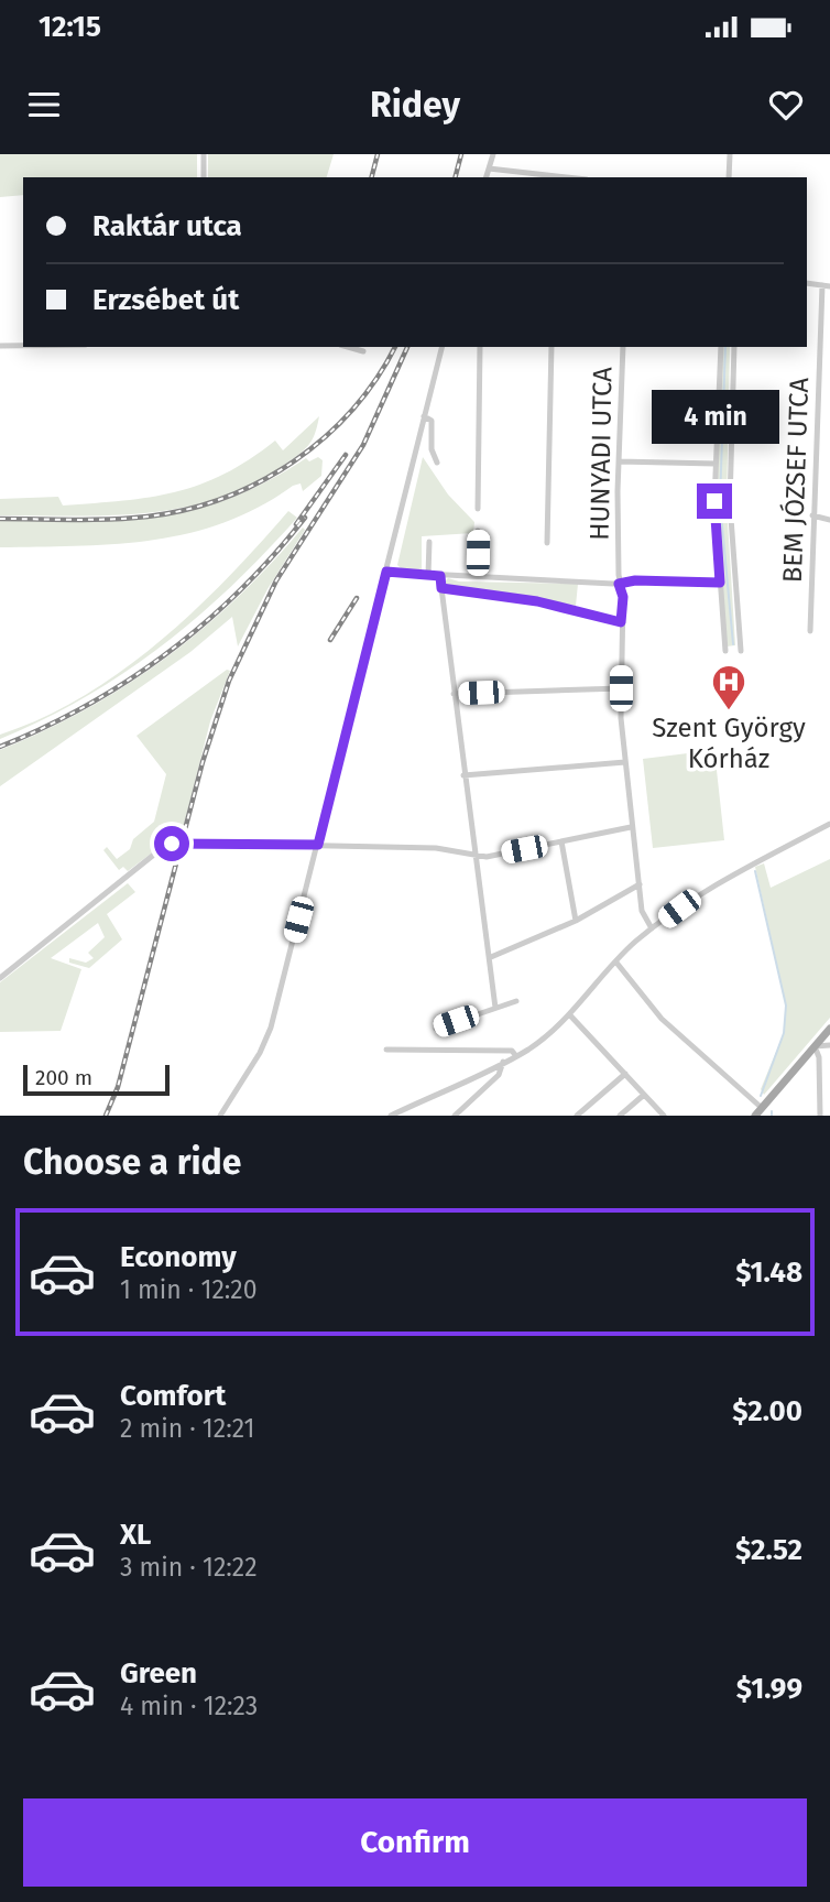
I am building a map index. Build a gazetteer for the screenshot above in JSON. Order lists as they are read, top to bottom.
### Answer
{
  "streets": {
    "street": ["HUNYADI UTCA", "BEM JÓZSEF UTCA"]
  },
  "places": {
    "hospital": ["Szent György Kórház"]
  },
  "scale_bar": "200 m",
  "page": {
    "status": "12:15",
    "header": "Ridey",
    "banner": ["Raktár utca", "Erzsébet út"],
    "bubble": "4 min",
    "scale": "200 m",
    "heading": "Choose a ride",
    "list": [
      {
        "name": "Economy",
        "note": "1 min · 12:20",
        "value": "$1.48"
      },
      {
        "name": "Comfort",
        "note": "2 min · 12:21",
        "value": "$2.00"
      },
      {
        "name": "XL",
        "note": "3 min · 12:22",
        "value": "$2.52"
      },
      {
        "name": "Green",
        "note": "4 min · 12:23",
        "value": "$1.99"
      }
    ],
    "buttons": "Confirm"
  }
}
